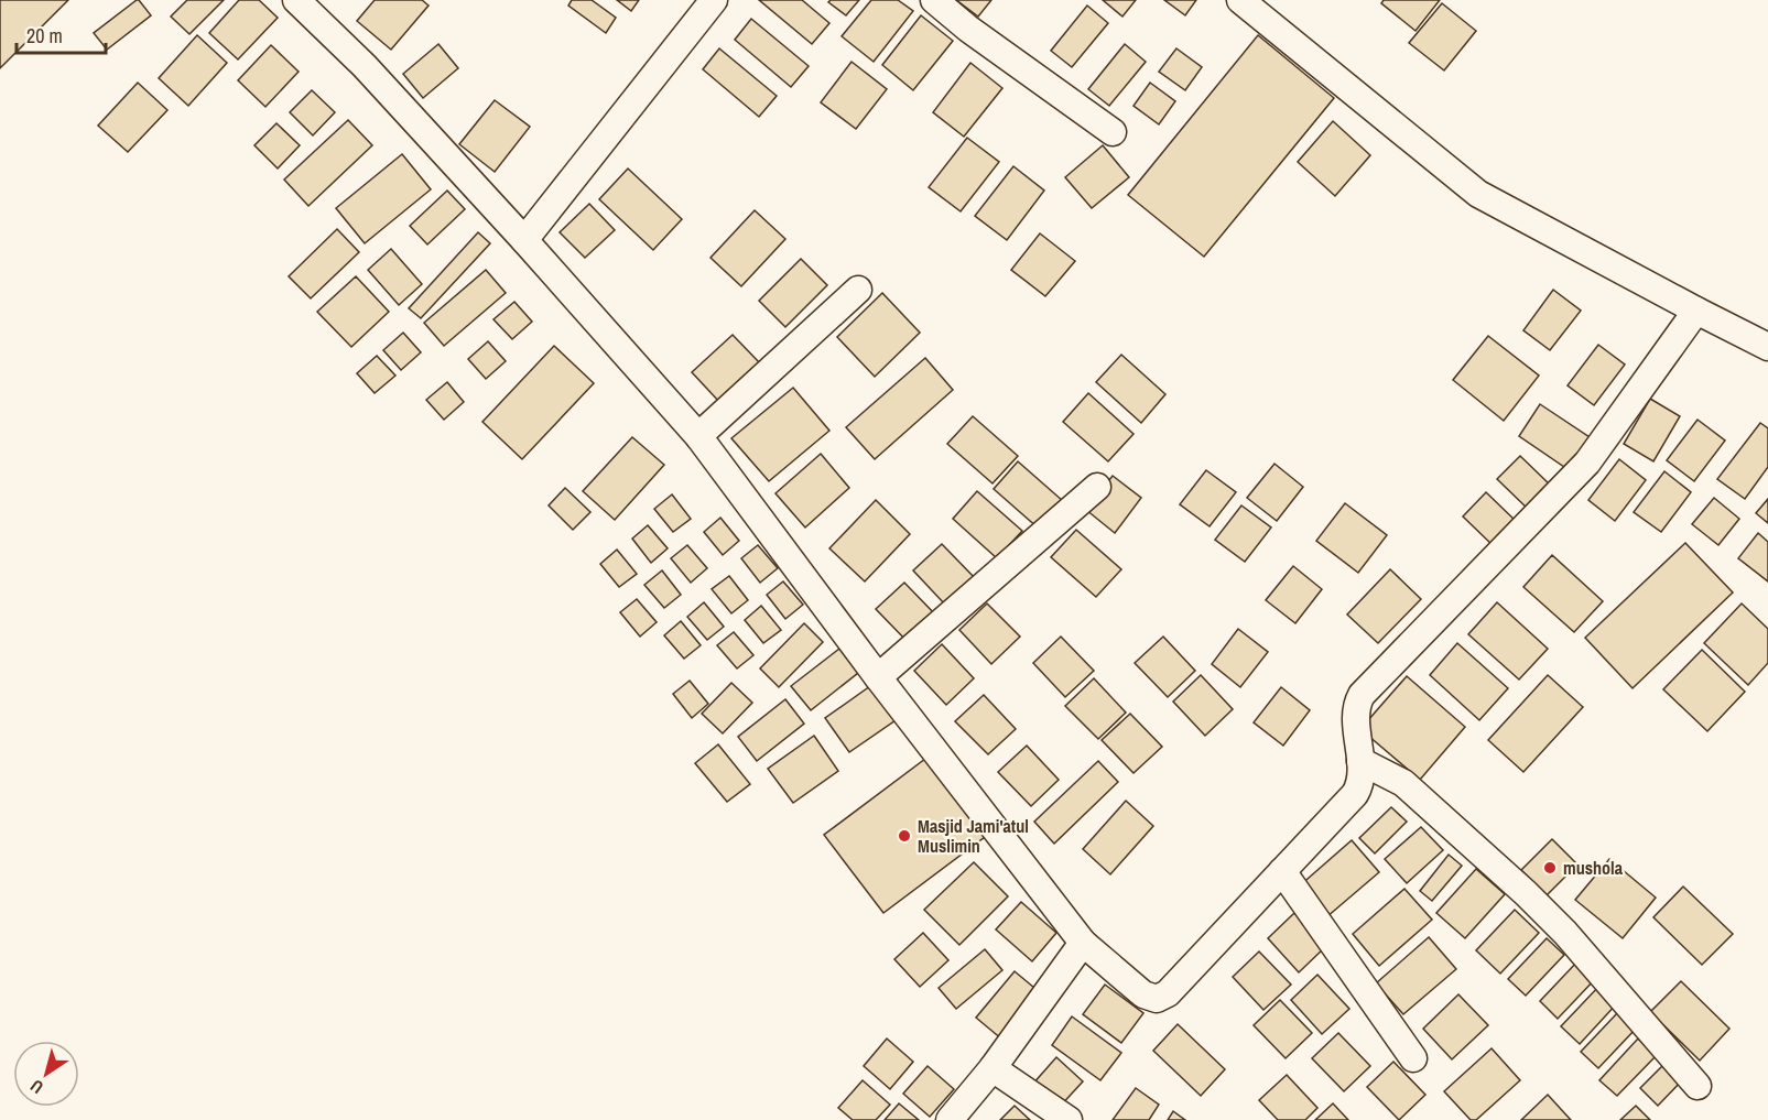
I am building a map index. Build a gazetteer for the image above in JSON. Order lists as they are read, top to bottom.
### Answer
{
  "places": ["Masjid Jami'atul Muslimin", "mushola"],
  "scale_bar": "20 m",
  "north": "bottom left"
}
